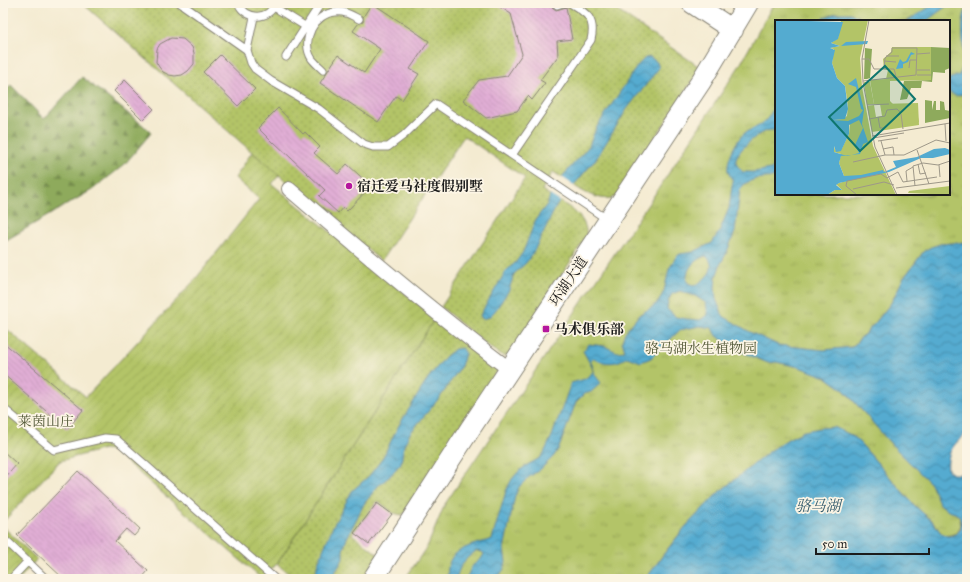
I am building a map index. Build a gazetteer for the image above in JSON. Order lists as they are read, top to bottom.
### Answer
{
  "streets": {
    "street": ["环湖大道"]
  },
  "water": ["骆马湖"],
  "parks": ["骆马湖水生植物园", "莱茵山庄"],
  "places": {
    "other": ["宿迁爱马社度假别墅"],
    "transit": ["马术俱乐部"]
  },
  "scale_bar": "50 m"
}
